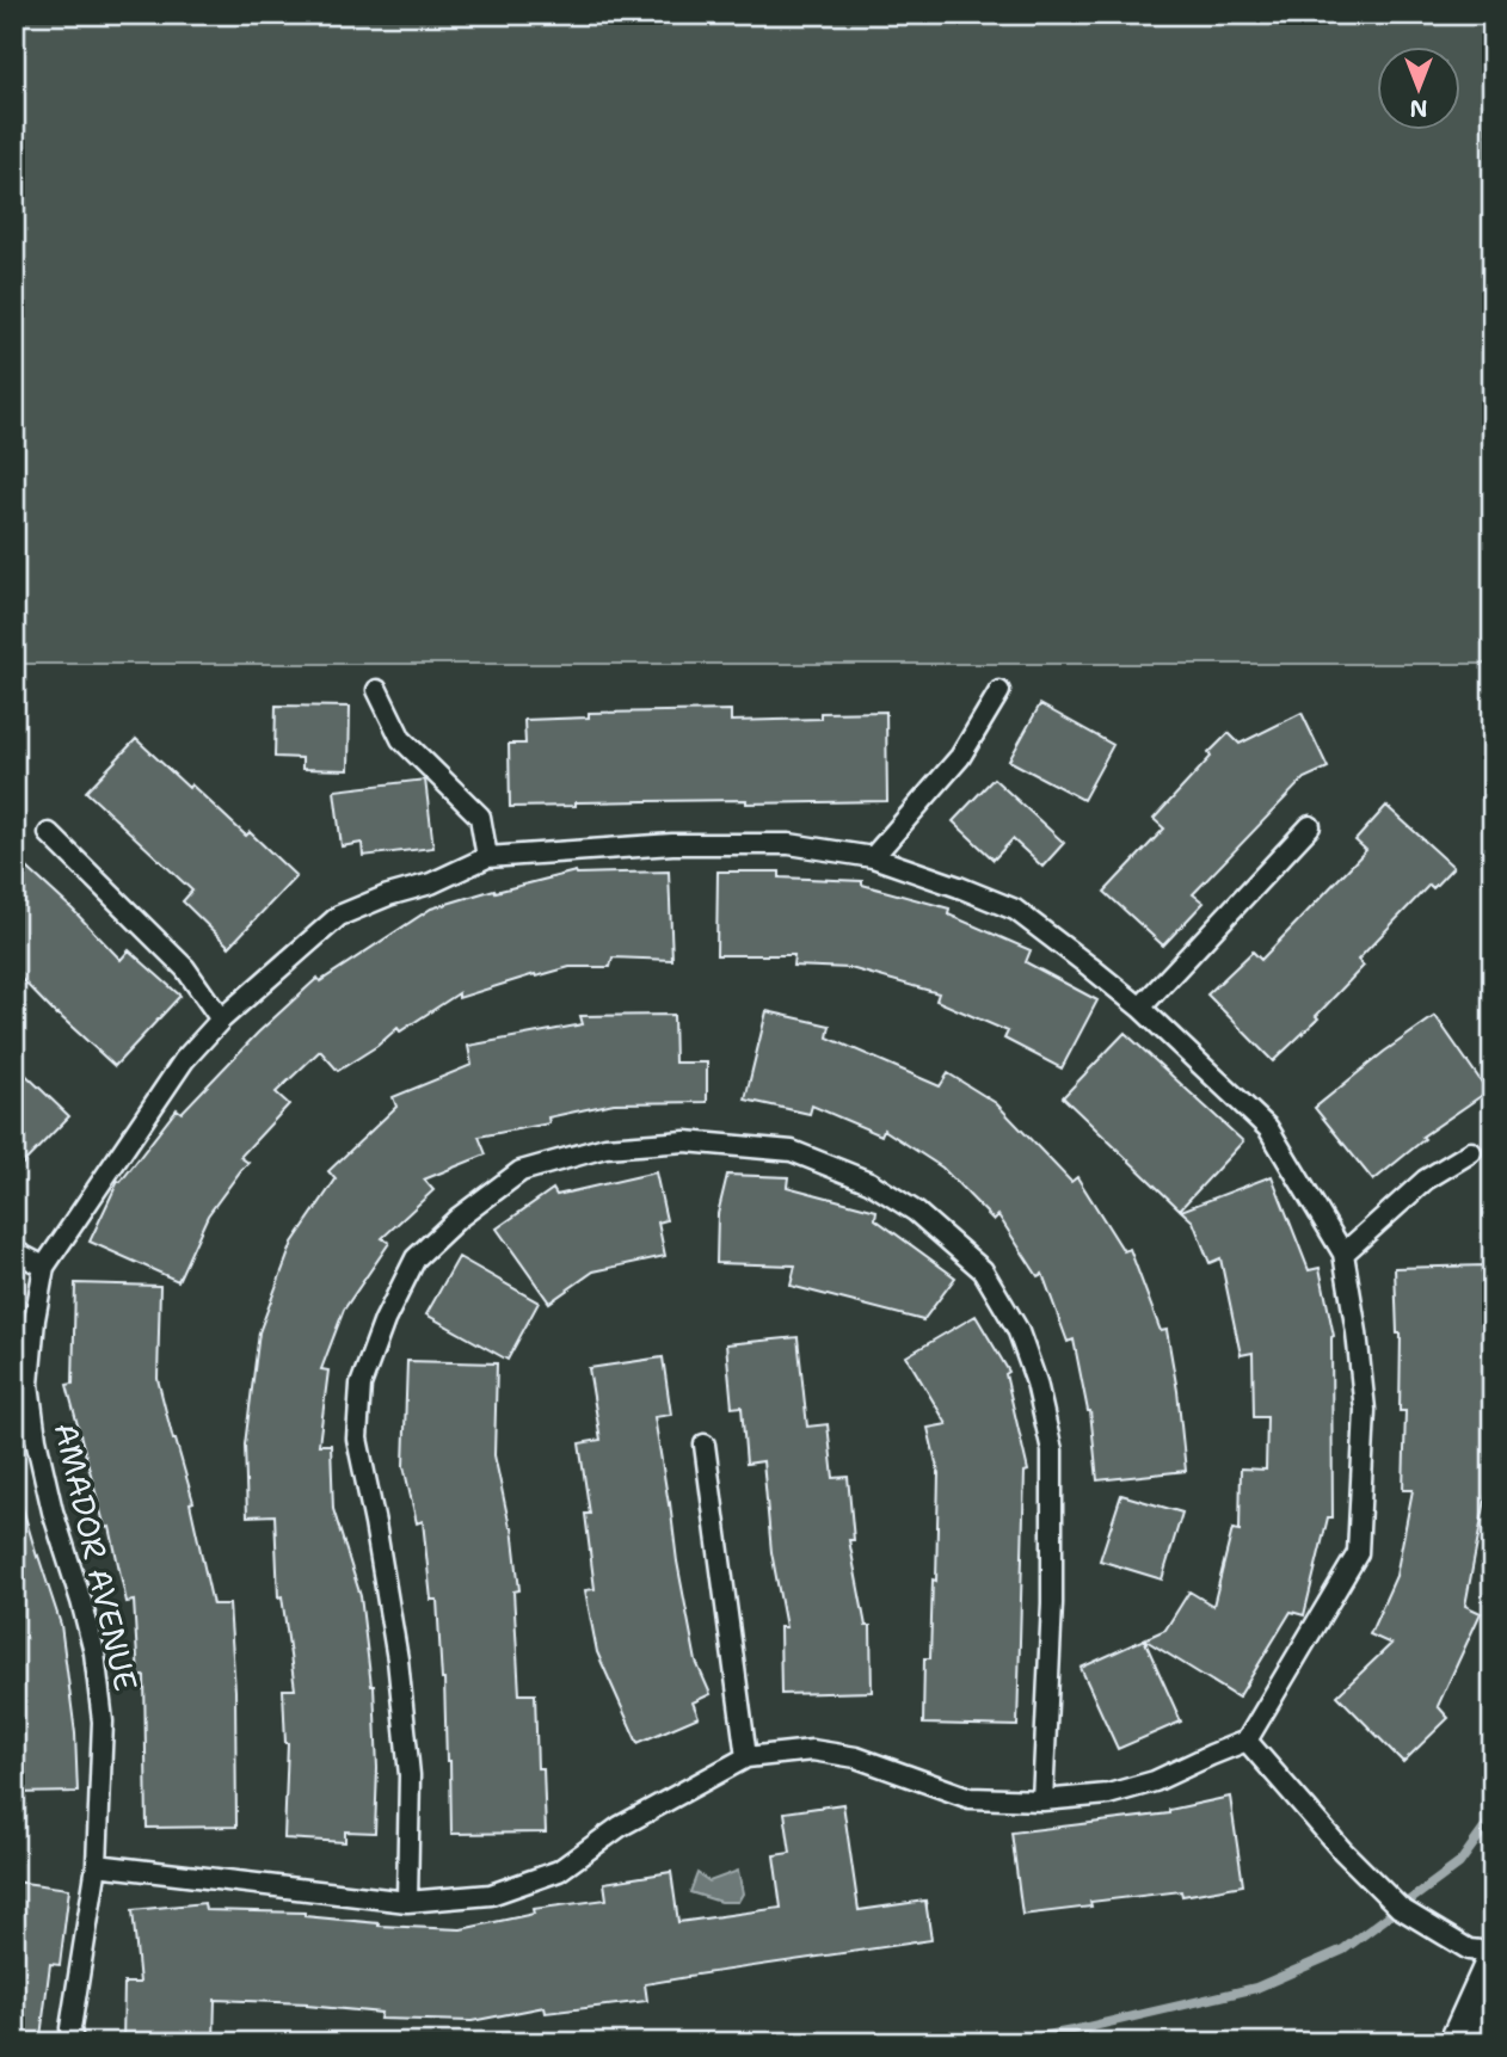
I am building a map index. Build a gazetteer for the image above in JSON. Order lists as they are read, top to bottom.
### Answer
{
  "streets": {
    "lane": ["AMADOR AVENUE"]
  },
  "north": "bottom"
}
